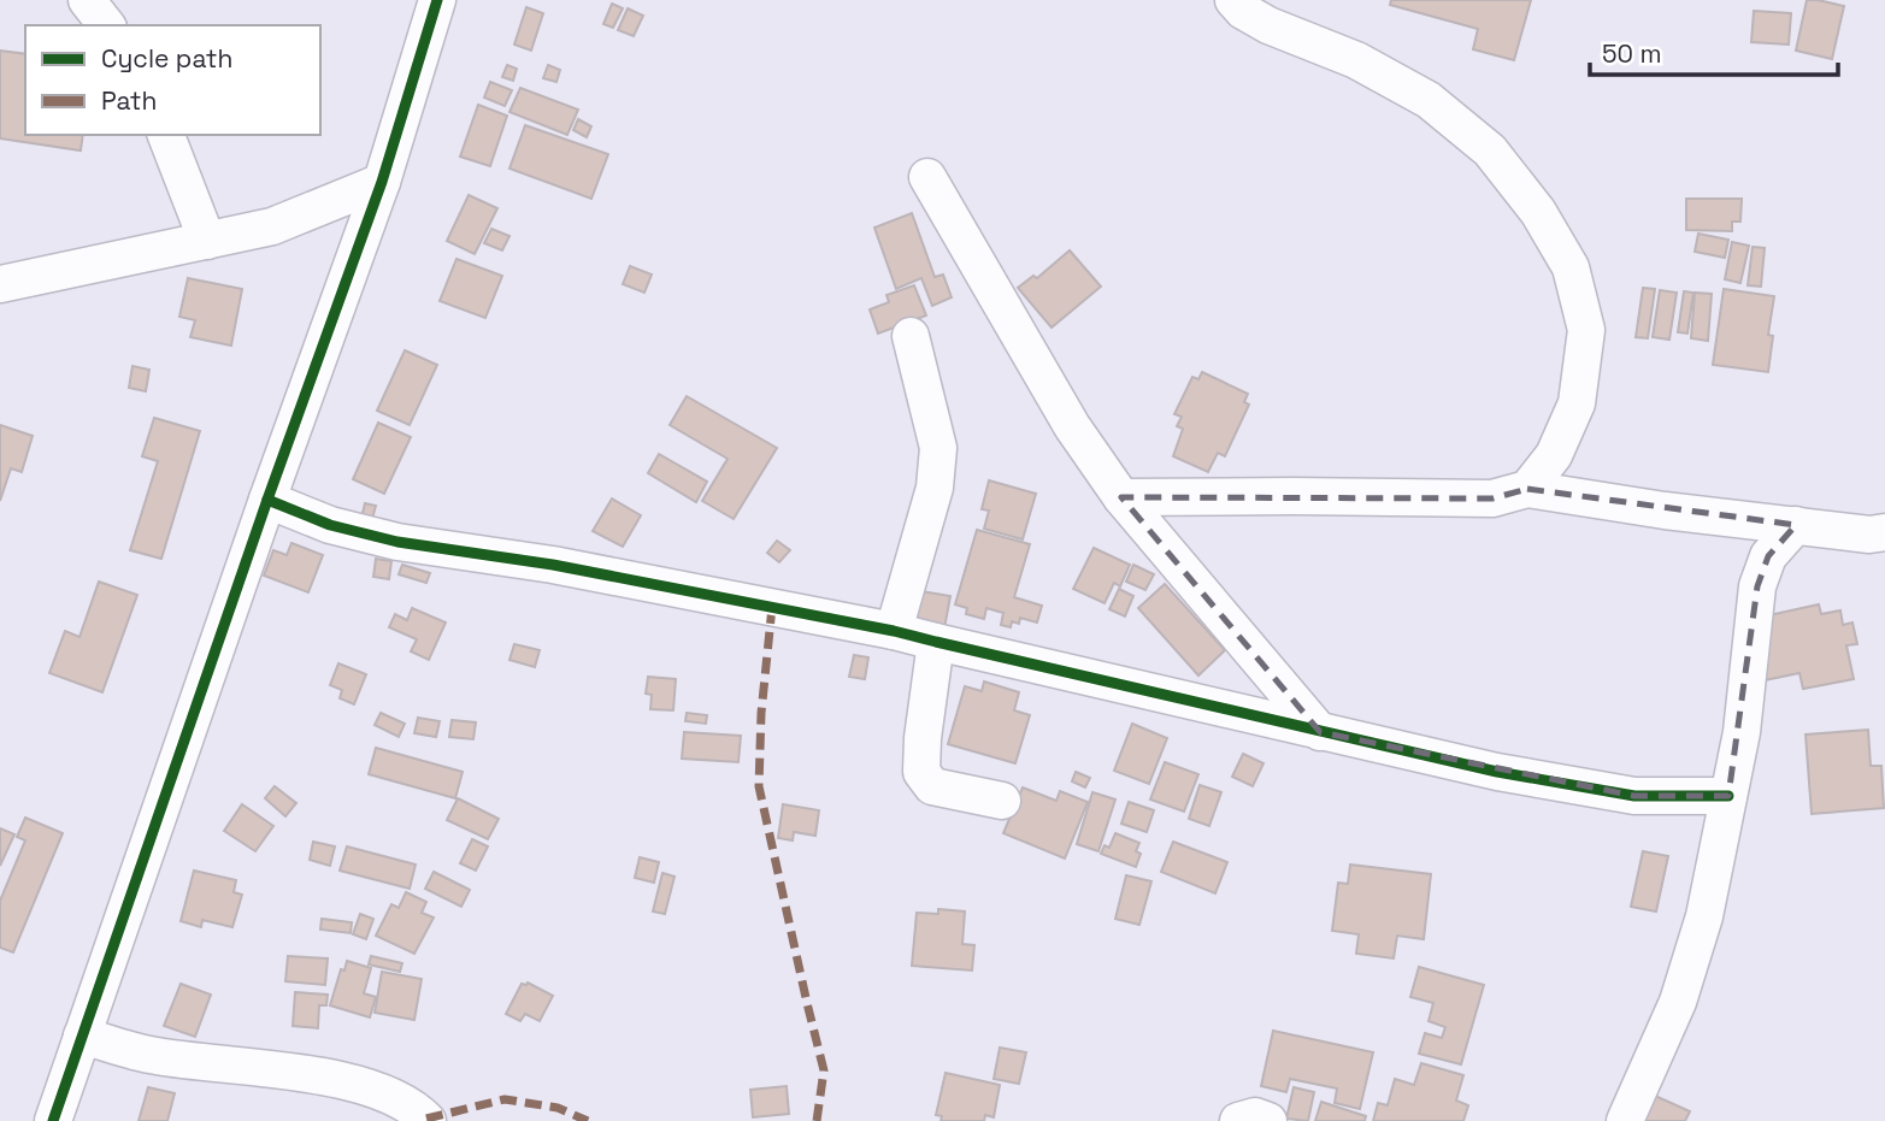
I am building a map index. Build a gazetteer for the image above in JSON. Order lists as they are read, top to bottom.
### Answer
{
  "legend": ["Cycle path", "Path"],
  "scale_bar": "50 m"
}
